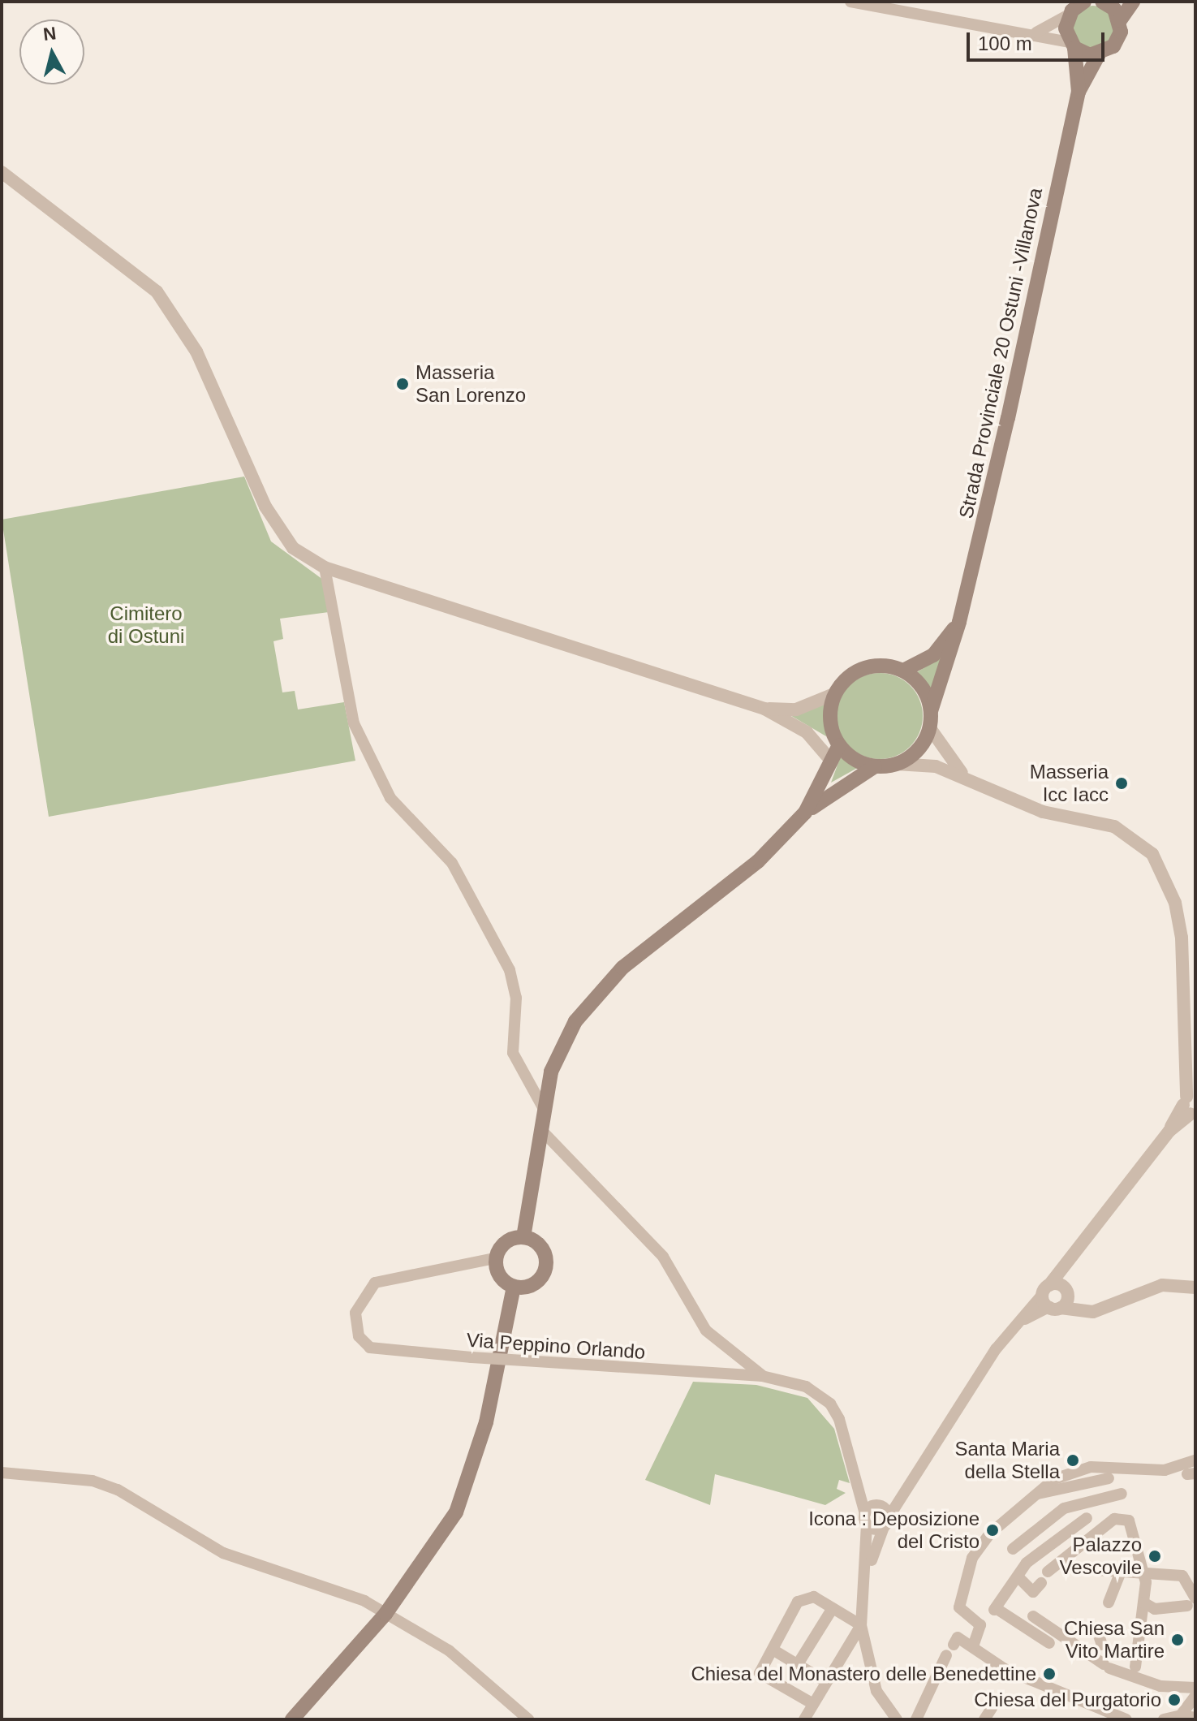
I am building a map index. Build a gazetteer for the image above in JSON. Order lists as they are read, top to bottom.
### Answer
{
  "streets": {
    "main road": ["Strada Provinciale 20 Ostuni -Villanova"],
    "street": ["Via Peppino Orlando"]
  },
  "parks": ["Cimitero di Ostuni"],
  "places": [
    "Masseria San Lorenzo",
    "Masseria Icc Iacc",
    "Santa Maria della Stella",
    "Icona : Deposizione del Cristo",
    "Palazzo Vescovile",
    "Chiesa San Vito Martire",
    "Chiesa del Monastero delle Benedettine",
    "Chiesa del Purgatorio"
  ],
  "scale_bar": "100 m",
  "north": "top"
}
